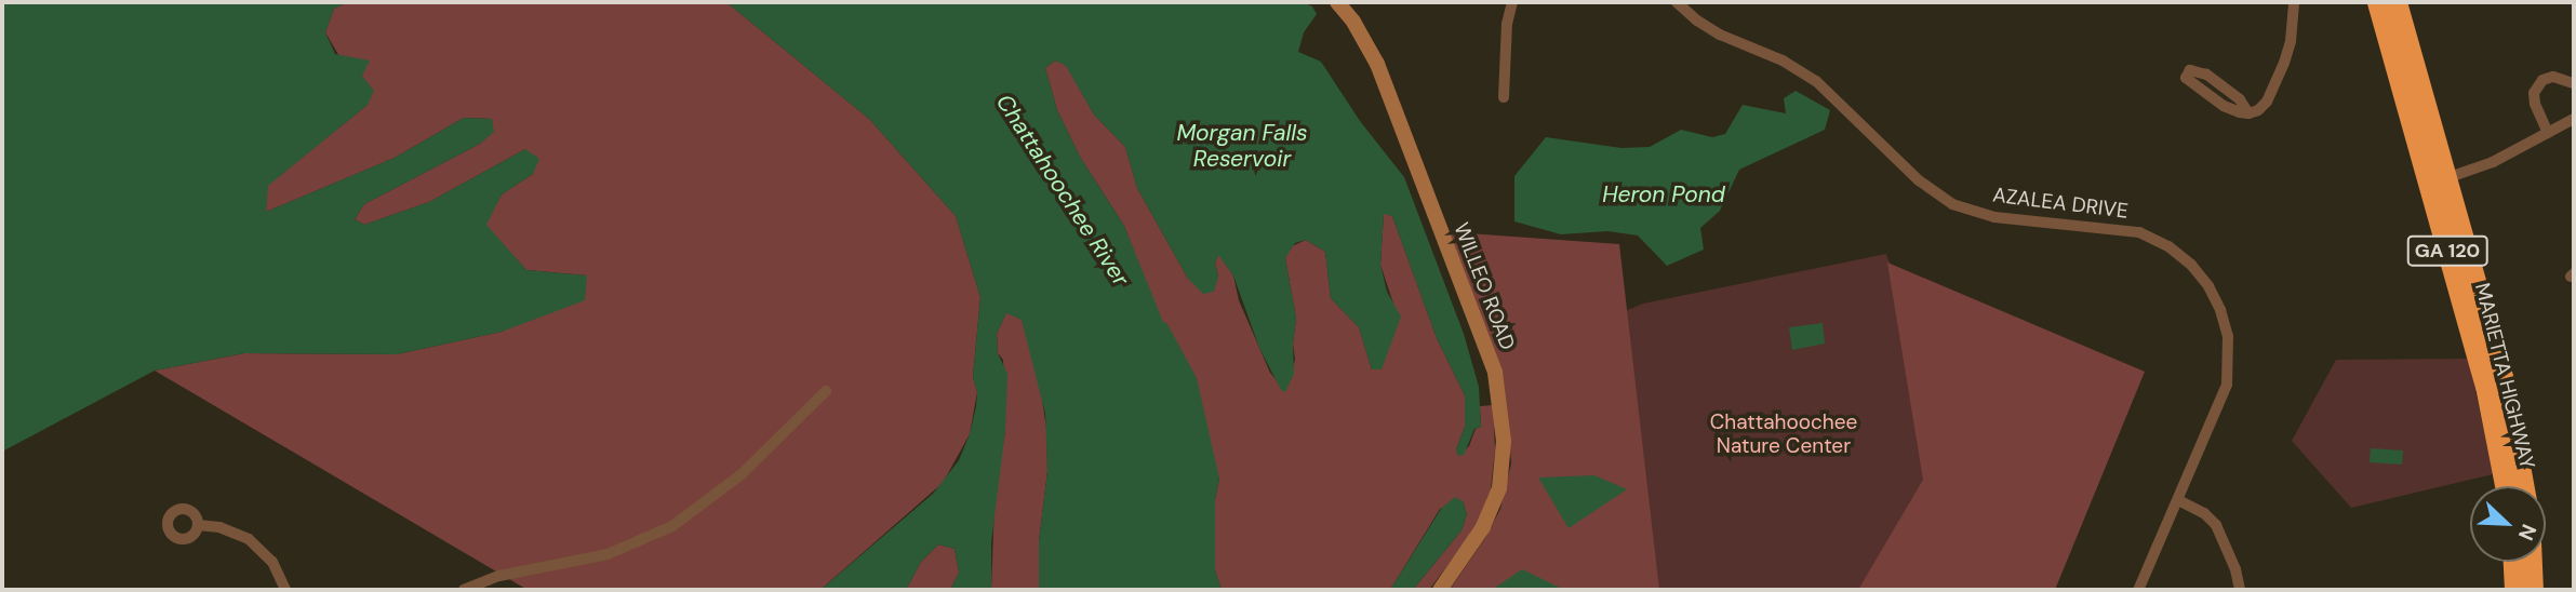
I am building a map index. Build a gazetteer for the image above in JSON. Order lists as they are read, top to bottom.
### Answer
{
  "streets": {
    "highway": ["GA 120", "MARIETTA HIGHWAY"],
    "street": ["AZALEA DRIVE", "WILLEO ROAD"]
  },
  "water": ["Morgan Falls Reservoir", "Chattahoochee River", "Heron Pond"],
  "parks": ["Chattahoochee Nature Center"],
  "north": "bottom right"
}
